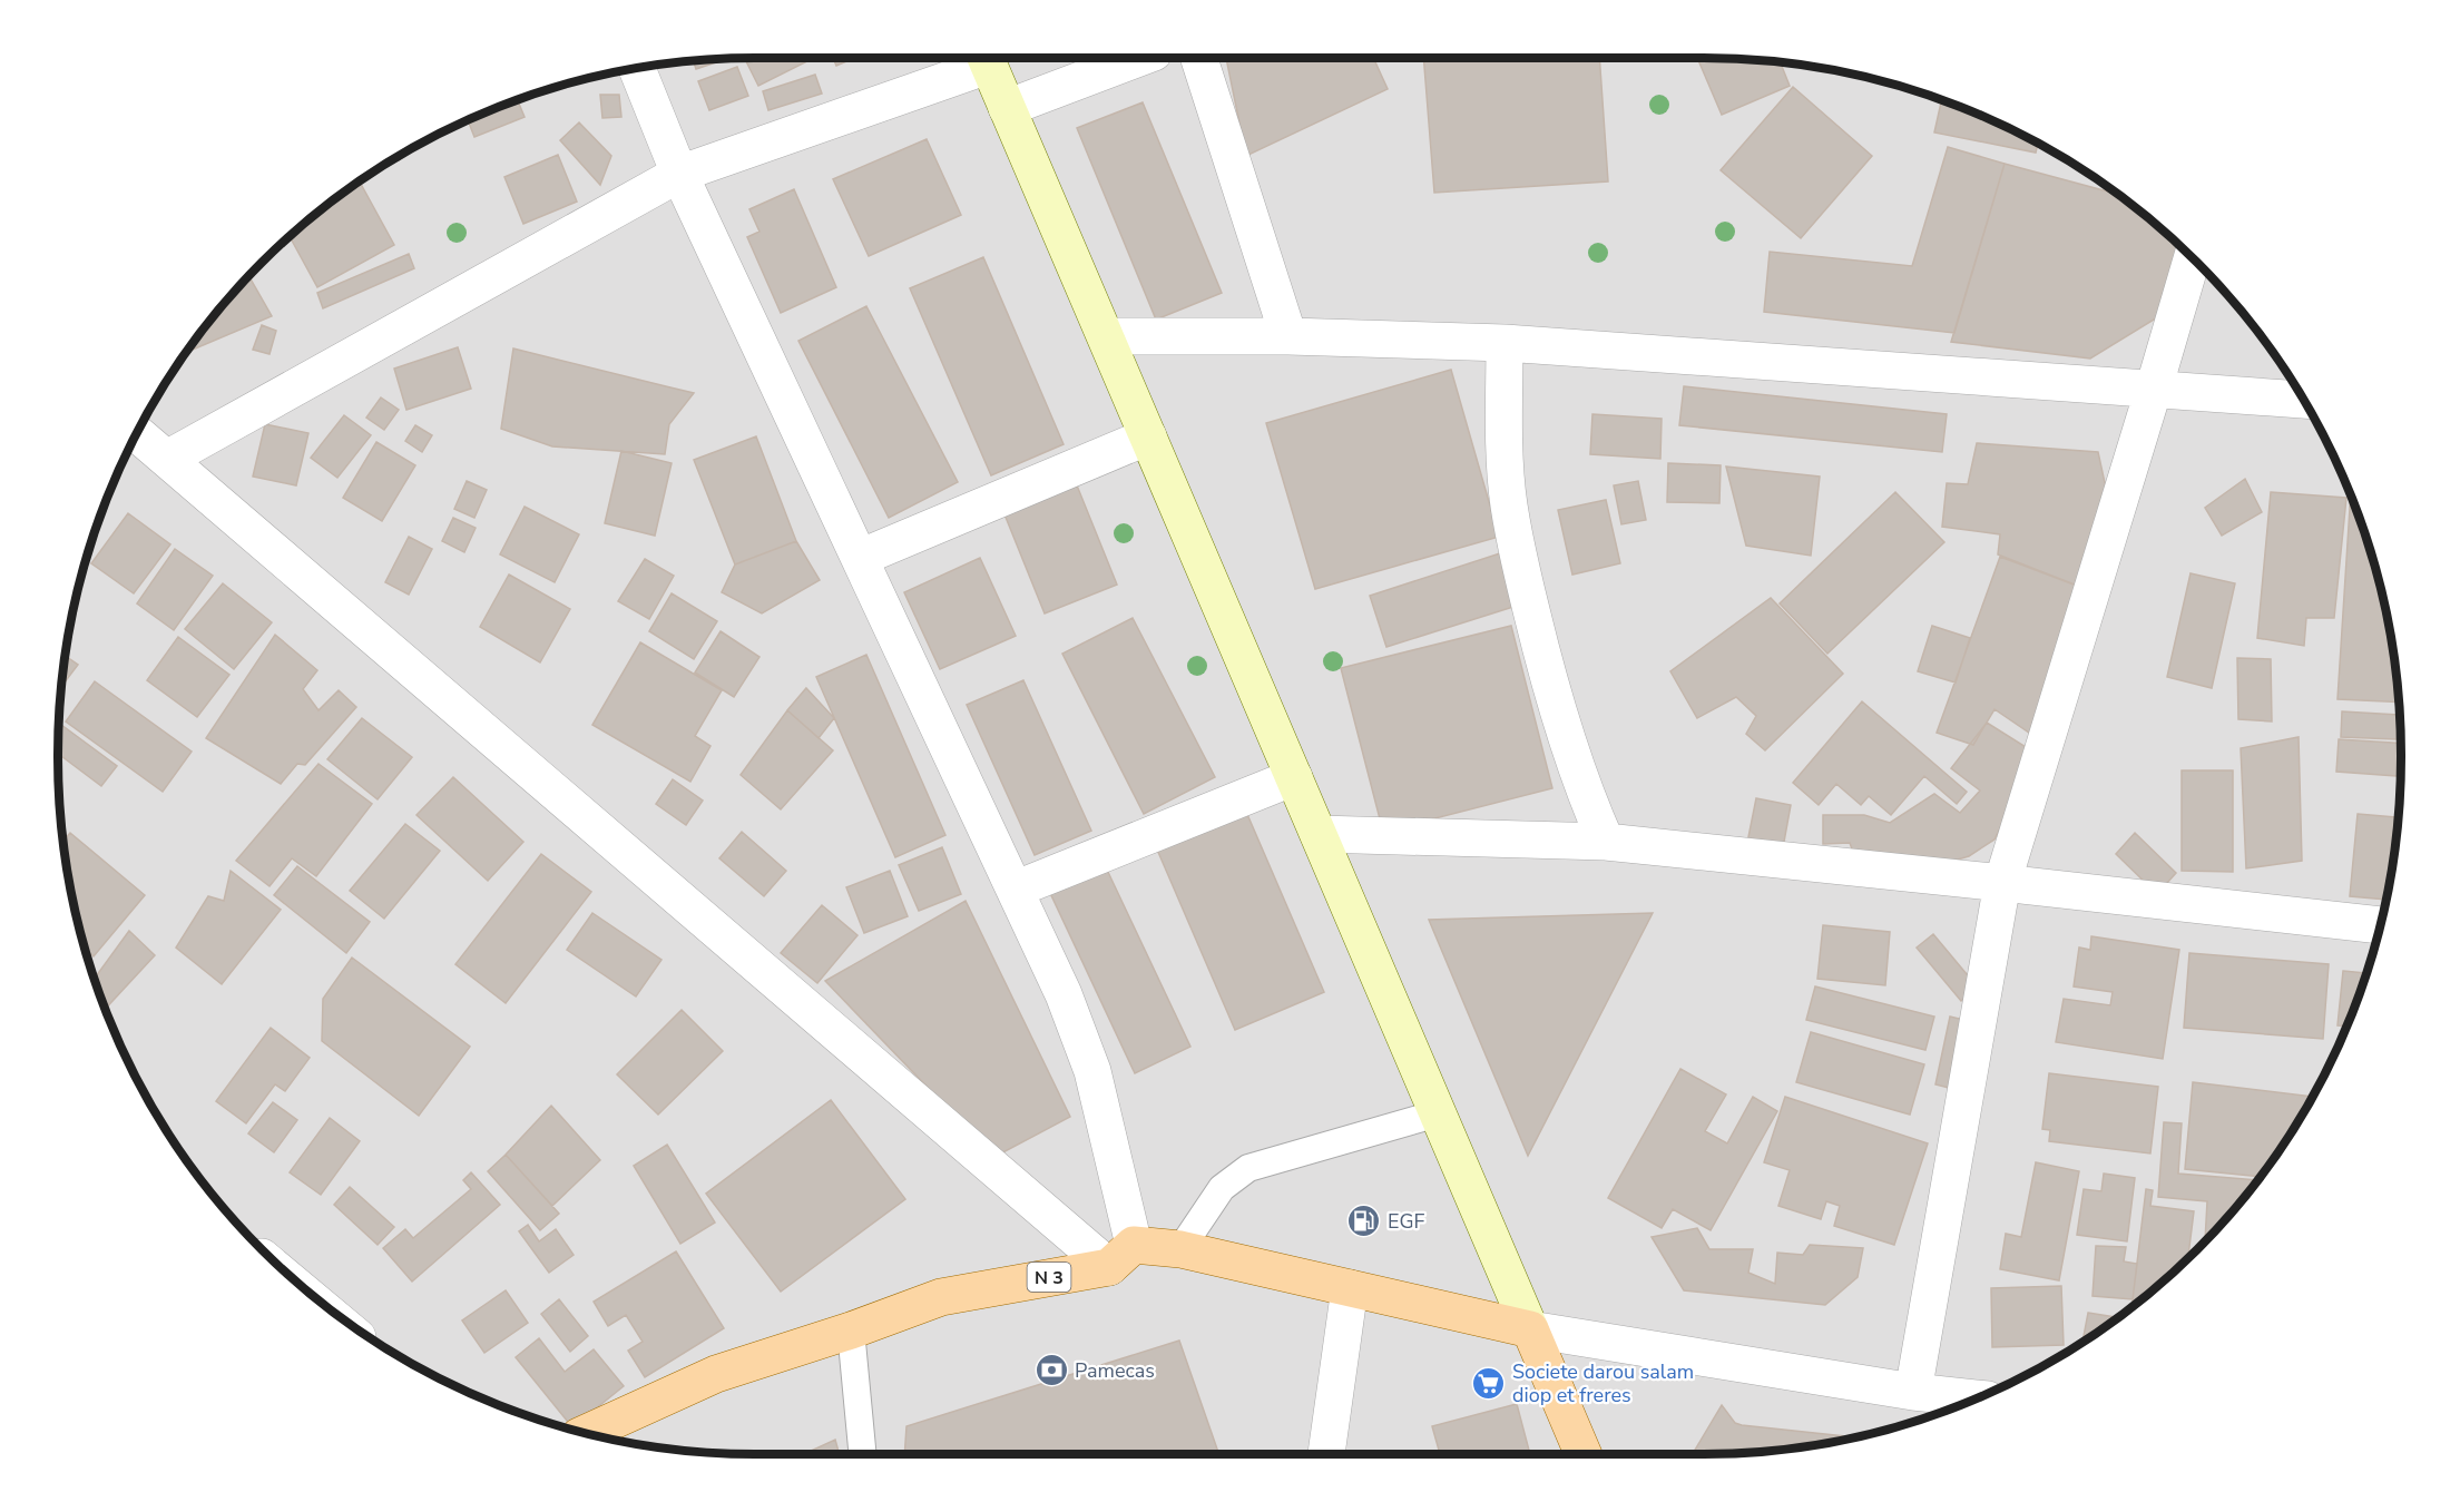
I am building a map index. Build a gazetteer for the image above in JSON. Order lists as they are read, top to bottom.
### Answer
{
  "streets": {
    "main road": ["N 3"]
  },
  "places": {
    "fuel station": ["EGF"],
    "bank": ["Pamecas"],
    "supermarket": ["Societe darou salam diop et freres"]
  }
}
